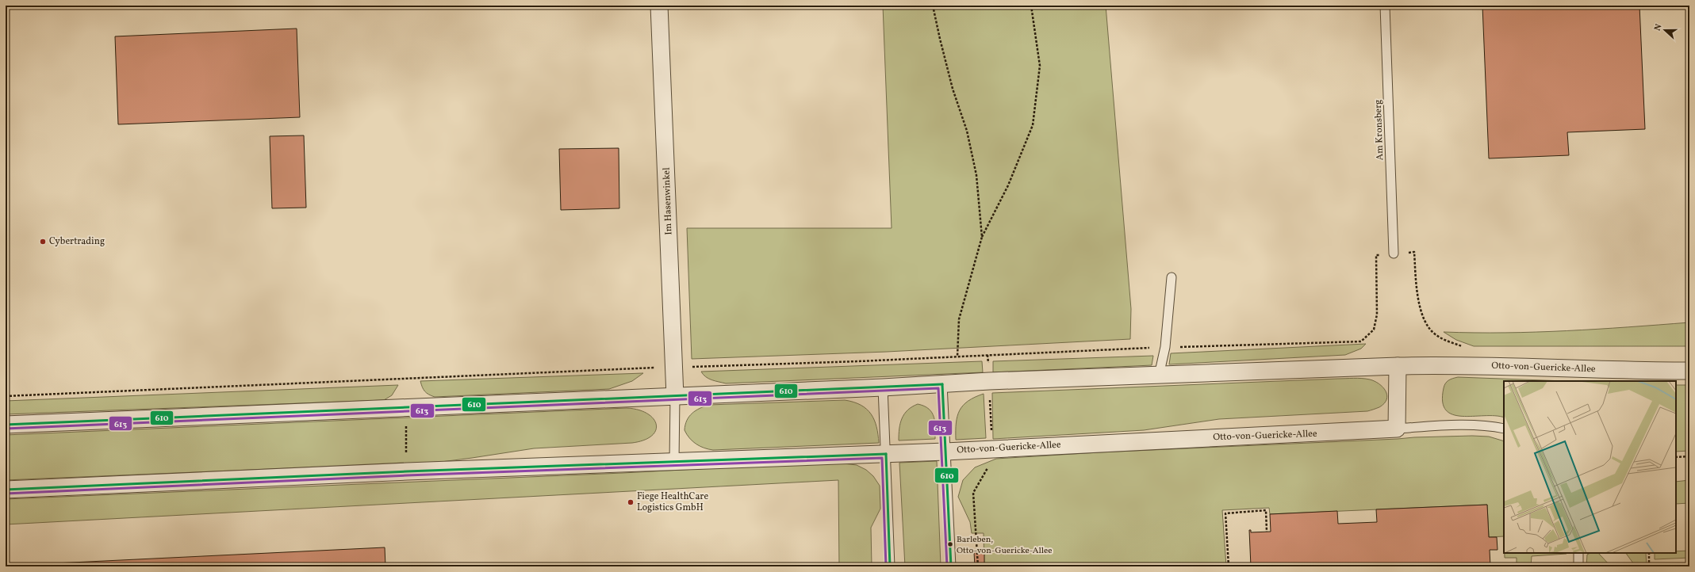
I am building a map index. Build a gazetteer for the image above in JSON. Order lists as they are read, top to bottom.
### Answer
{
  "streets": {
    "street": ["Im Hasenwinkel", "Otto-von-Guericke-Allee"],
    "lane": ["Am Kronsberg"]
  },
  "crossings": [
    ["Im Hasenwinkel", "Otto-von-Guericke-Allee"]
  ],
  "places": ["Cybertrading", "Fiege HealthCare Logistics GmbH", "Barleben, Otto-von-Guericke-Allee"],
  "lines": ["transit line 610", "transit line 613"],
  "north": "left"
}
